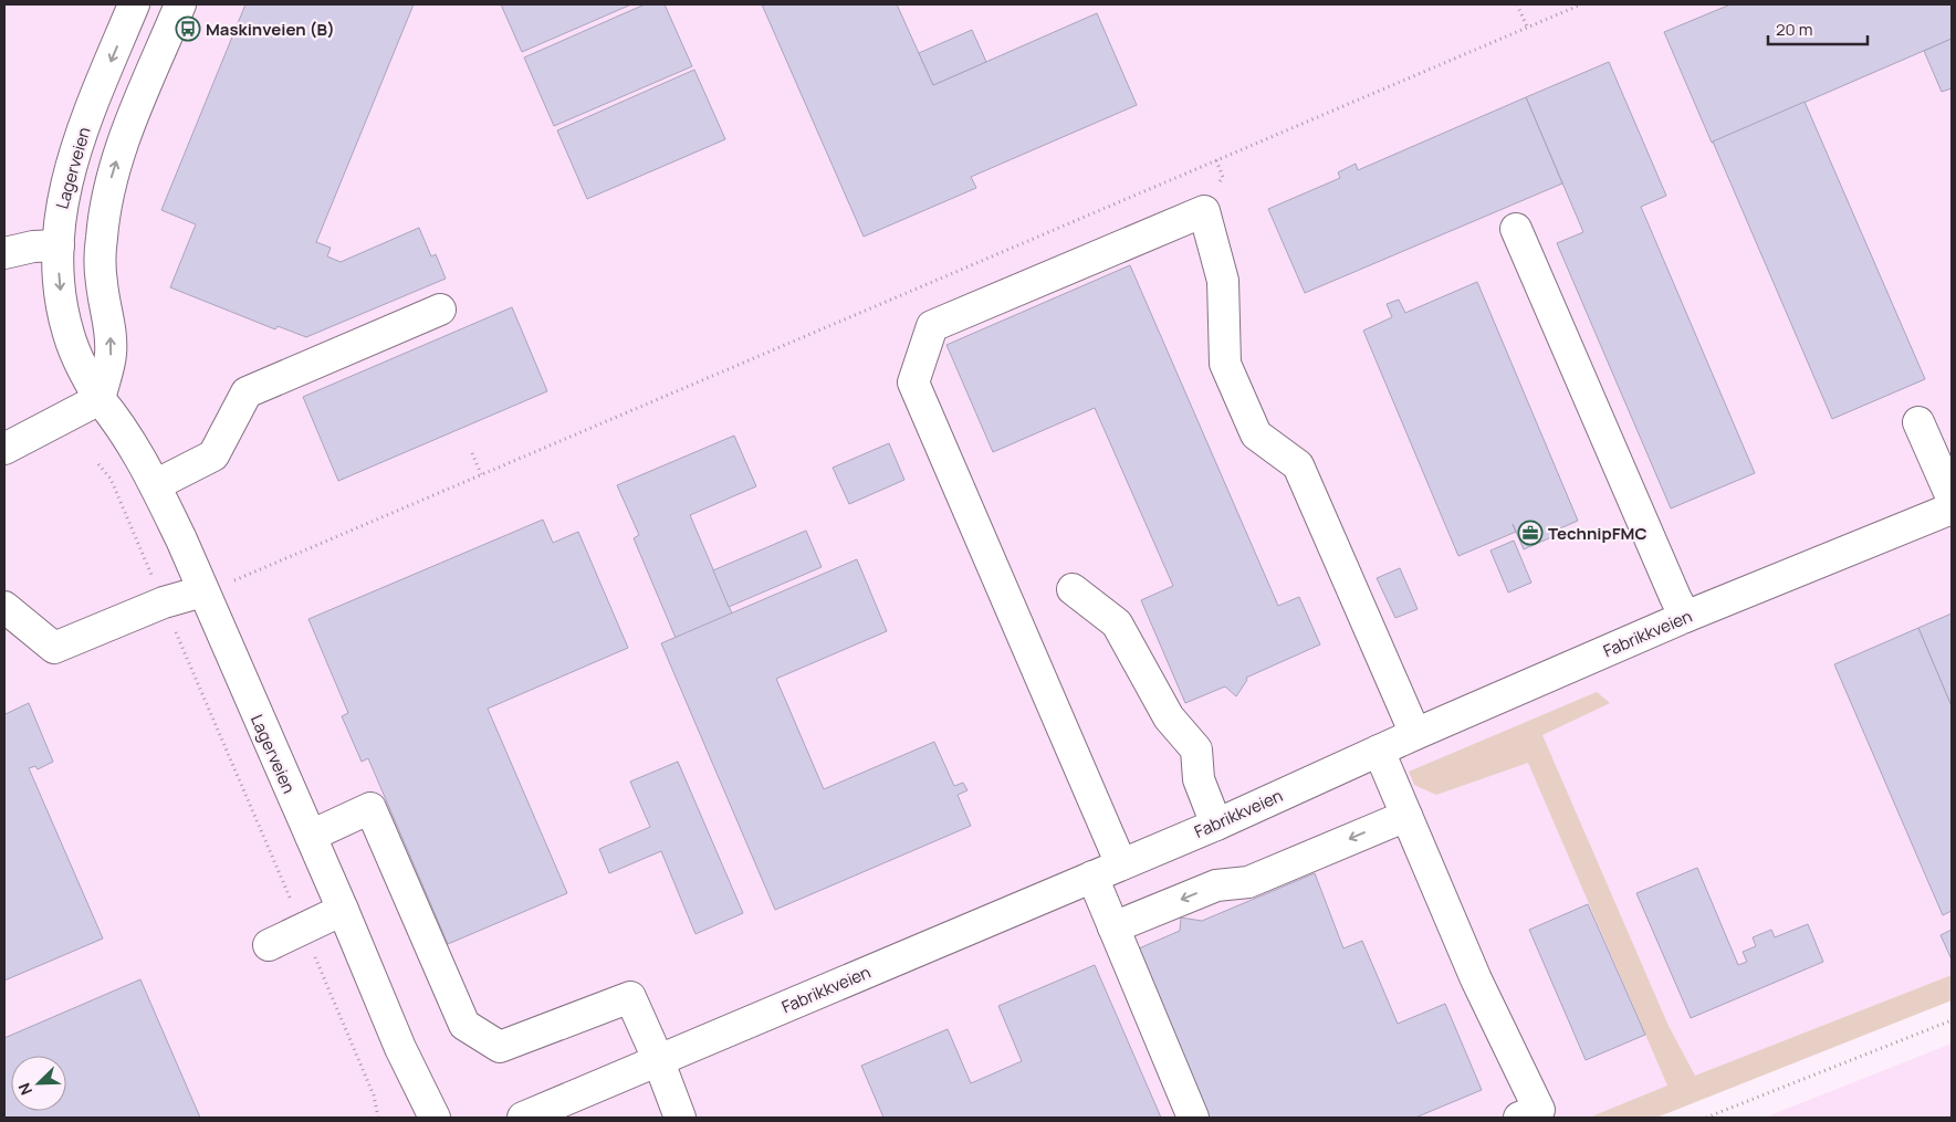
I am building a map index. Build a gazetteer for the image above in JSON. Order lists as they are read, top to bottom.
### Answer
{
  "streets": {
    "street": ["Lagerveien", "Fabrikkveien"]
  },
  "places": {
    "bus stop": ["Maskinveien (B)"],
    "office": ["TechnipFMC"]
  },
  "scale_bar": "20 m",
  "north": "bottom left"
}
